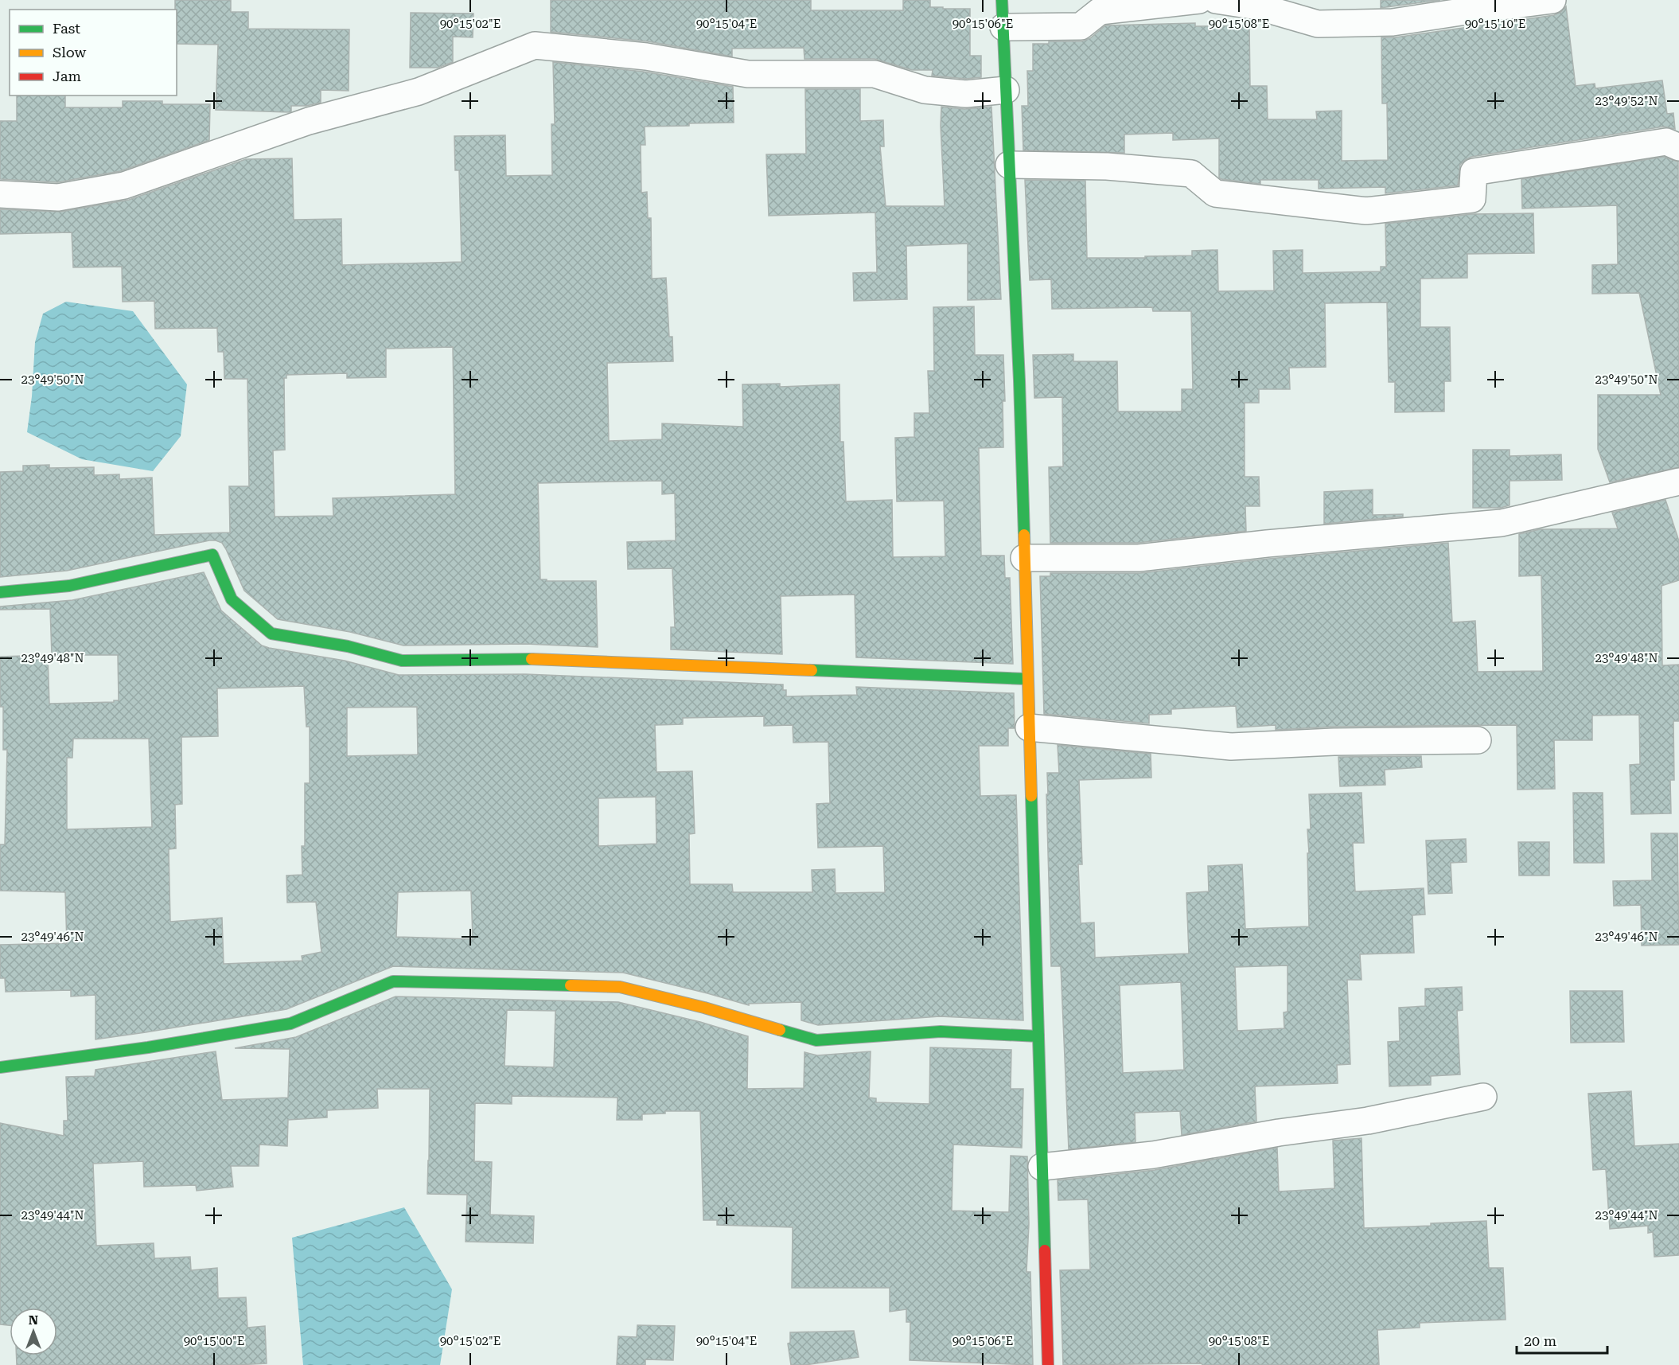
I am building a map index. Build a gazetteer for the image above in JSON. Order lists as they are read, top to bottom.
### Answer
{
  "legend": ["Fast", "Slow", "Jam"],
  "scale_bar": "20 m",
  "north": "top",
  "coordinates": [
    "90°15'02\"E",
    "90°15'04\"E",
    "90°15'06\"E",
    "90°15'08\"E",
    "90°15'10\"E",
    "23°49'52\"N",
    "23°49'50\"N",
    "23°49'48\"N",
    "23°49'46\"N",
    "23°49'44\"N",
    "90°15'00\"E"
  ]
}
